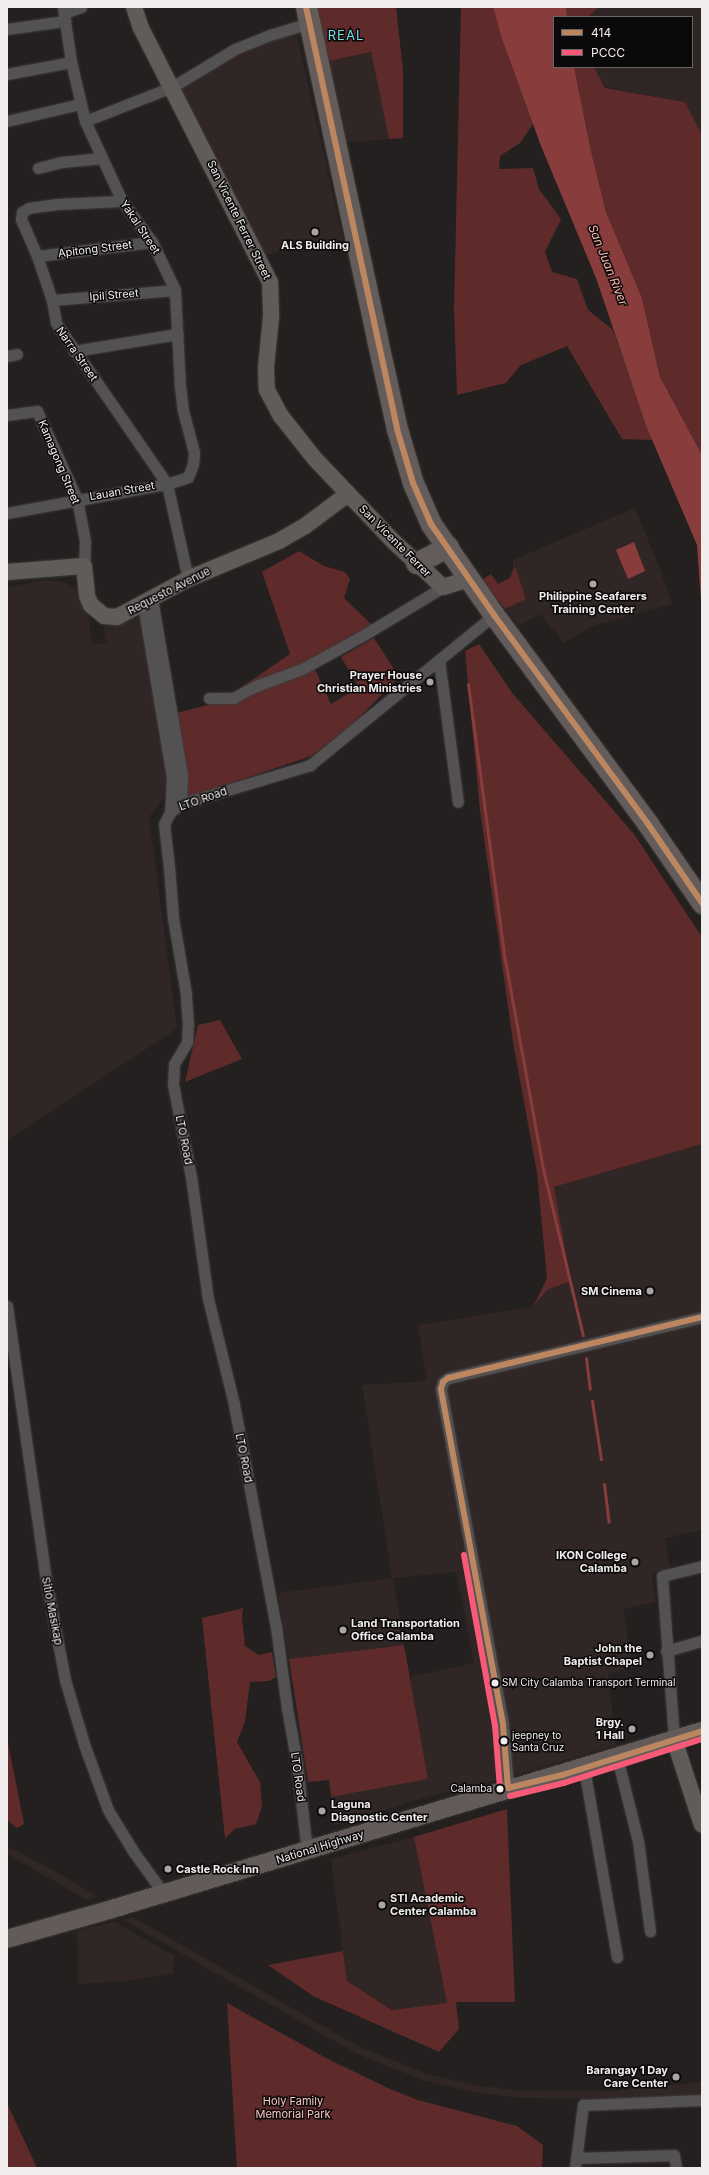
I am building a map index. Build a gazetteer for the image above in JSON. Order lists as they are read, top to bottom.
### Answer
{
  "streets": {
    "main road": ["National Highway"],
    "street": [
      "San Vicente Ferrer Street",
      "Yakal Street",
      "Apitong Street",
      "Ipil Street",
      "Narra Street",
      "Kamagong Street",
      "Lauan Street",
      "San Vicente Ferrer",
      "Requesto Avenue",
      "LTO Road",
      "Sitio Masikap"
    ]
  },
  "crossings": [
    ["San Vicente Ferrer Street", "San Vicente Ferrer"],
    ["San Vicente Ferrer Street", "Requesto Avenue"],
    ["Yakal Street", "Apitong Street"],
    ["Yakal Street", "Ipil Street"],
    ["Yakal Street", "Narra Street"],
    ["Yakal Street", "Lauan Street"],
    ["Apitong Street", "Narra Street"],
    ["Ipil Street", "Narra Street"],
    ["Narra Street", "Lauan Street"],
    ["Narra Street", "Requesto Avenue"],
    ["Kamagong Street", "Lauan Street"],
    ["Kamagong Street", "Requesto Avenue"],
    ["San Vicente Ferrer", "Requesto Avenue"],
    ["LTO Road", "National Highway"],
    ["Sitio Masikap", "National Highway"]
  ],
  "districts": ["REAL"],
  "water": ["San Juan River"],
  "parks": ["Holy Family Memorial Park"],
  "places": [
    "ALS Building",
    "Philippine Seafarers Training Center",
    "Prayer House Christian Ministries",
    "SM Cinema",
    "IKON College Calamba",
    "Land Transportation Office Calamba",
    "John the Baptist Chapel",
    "SM City Calamba Transport Terminal",
    "Brgy. 1 Hall",
    "jeepney to Santa Cruz",
    "Calamba",
    "Laguna Diagnostic Center",
    "Castle Rock Inn",
    "STI Academic Center Calamba",
    "Barangay 1 Day Care Center"
  ],
  "lines": ["transit line 414", "transit line PCCC"],
  "legend": ["414", "PCCC"]
}
